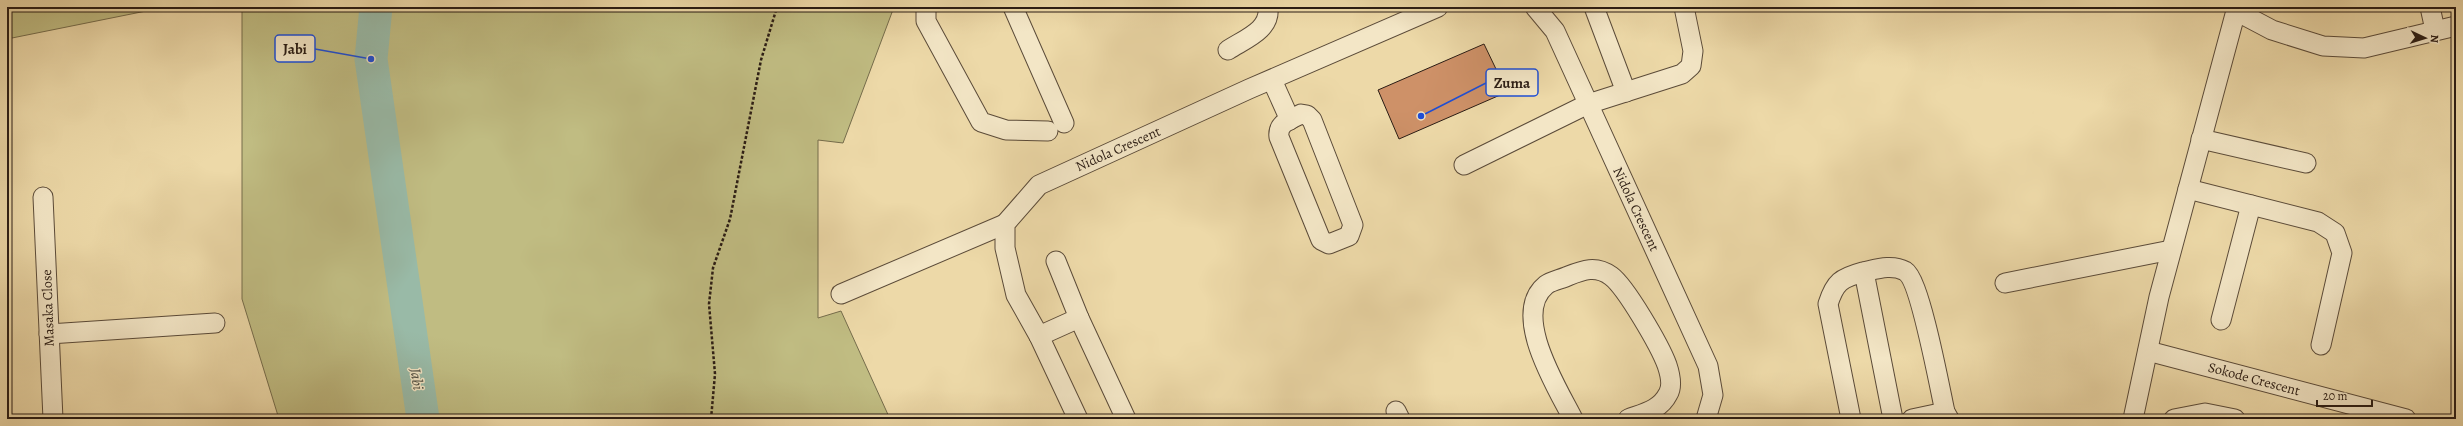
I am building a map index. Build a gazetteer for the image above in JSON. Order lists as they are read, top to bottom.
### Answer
{
  "streets": {
    "street": ["Nidola Crescent", "Masaka Close", "Sokode Crescent"]
  },
  "water": ["Jabi"],
  "places": ["Jabi", "Zuma"],
  "scale_bar": "20 m",
  "north": "right"
}
